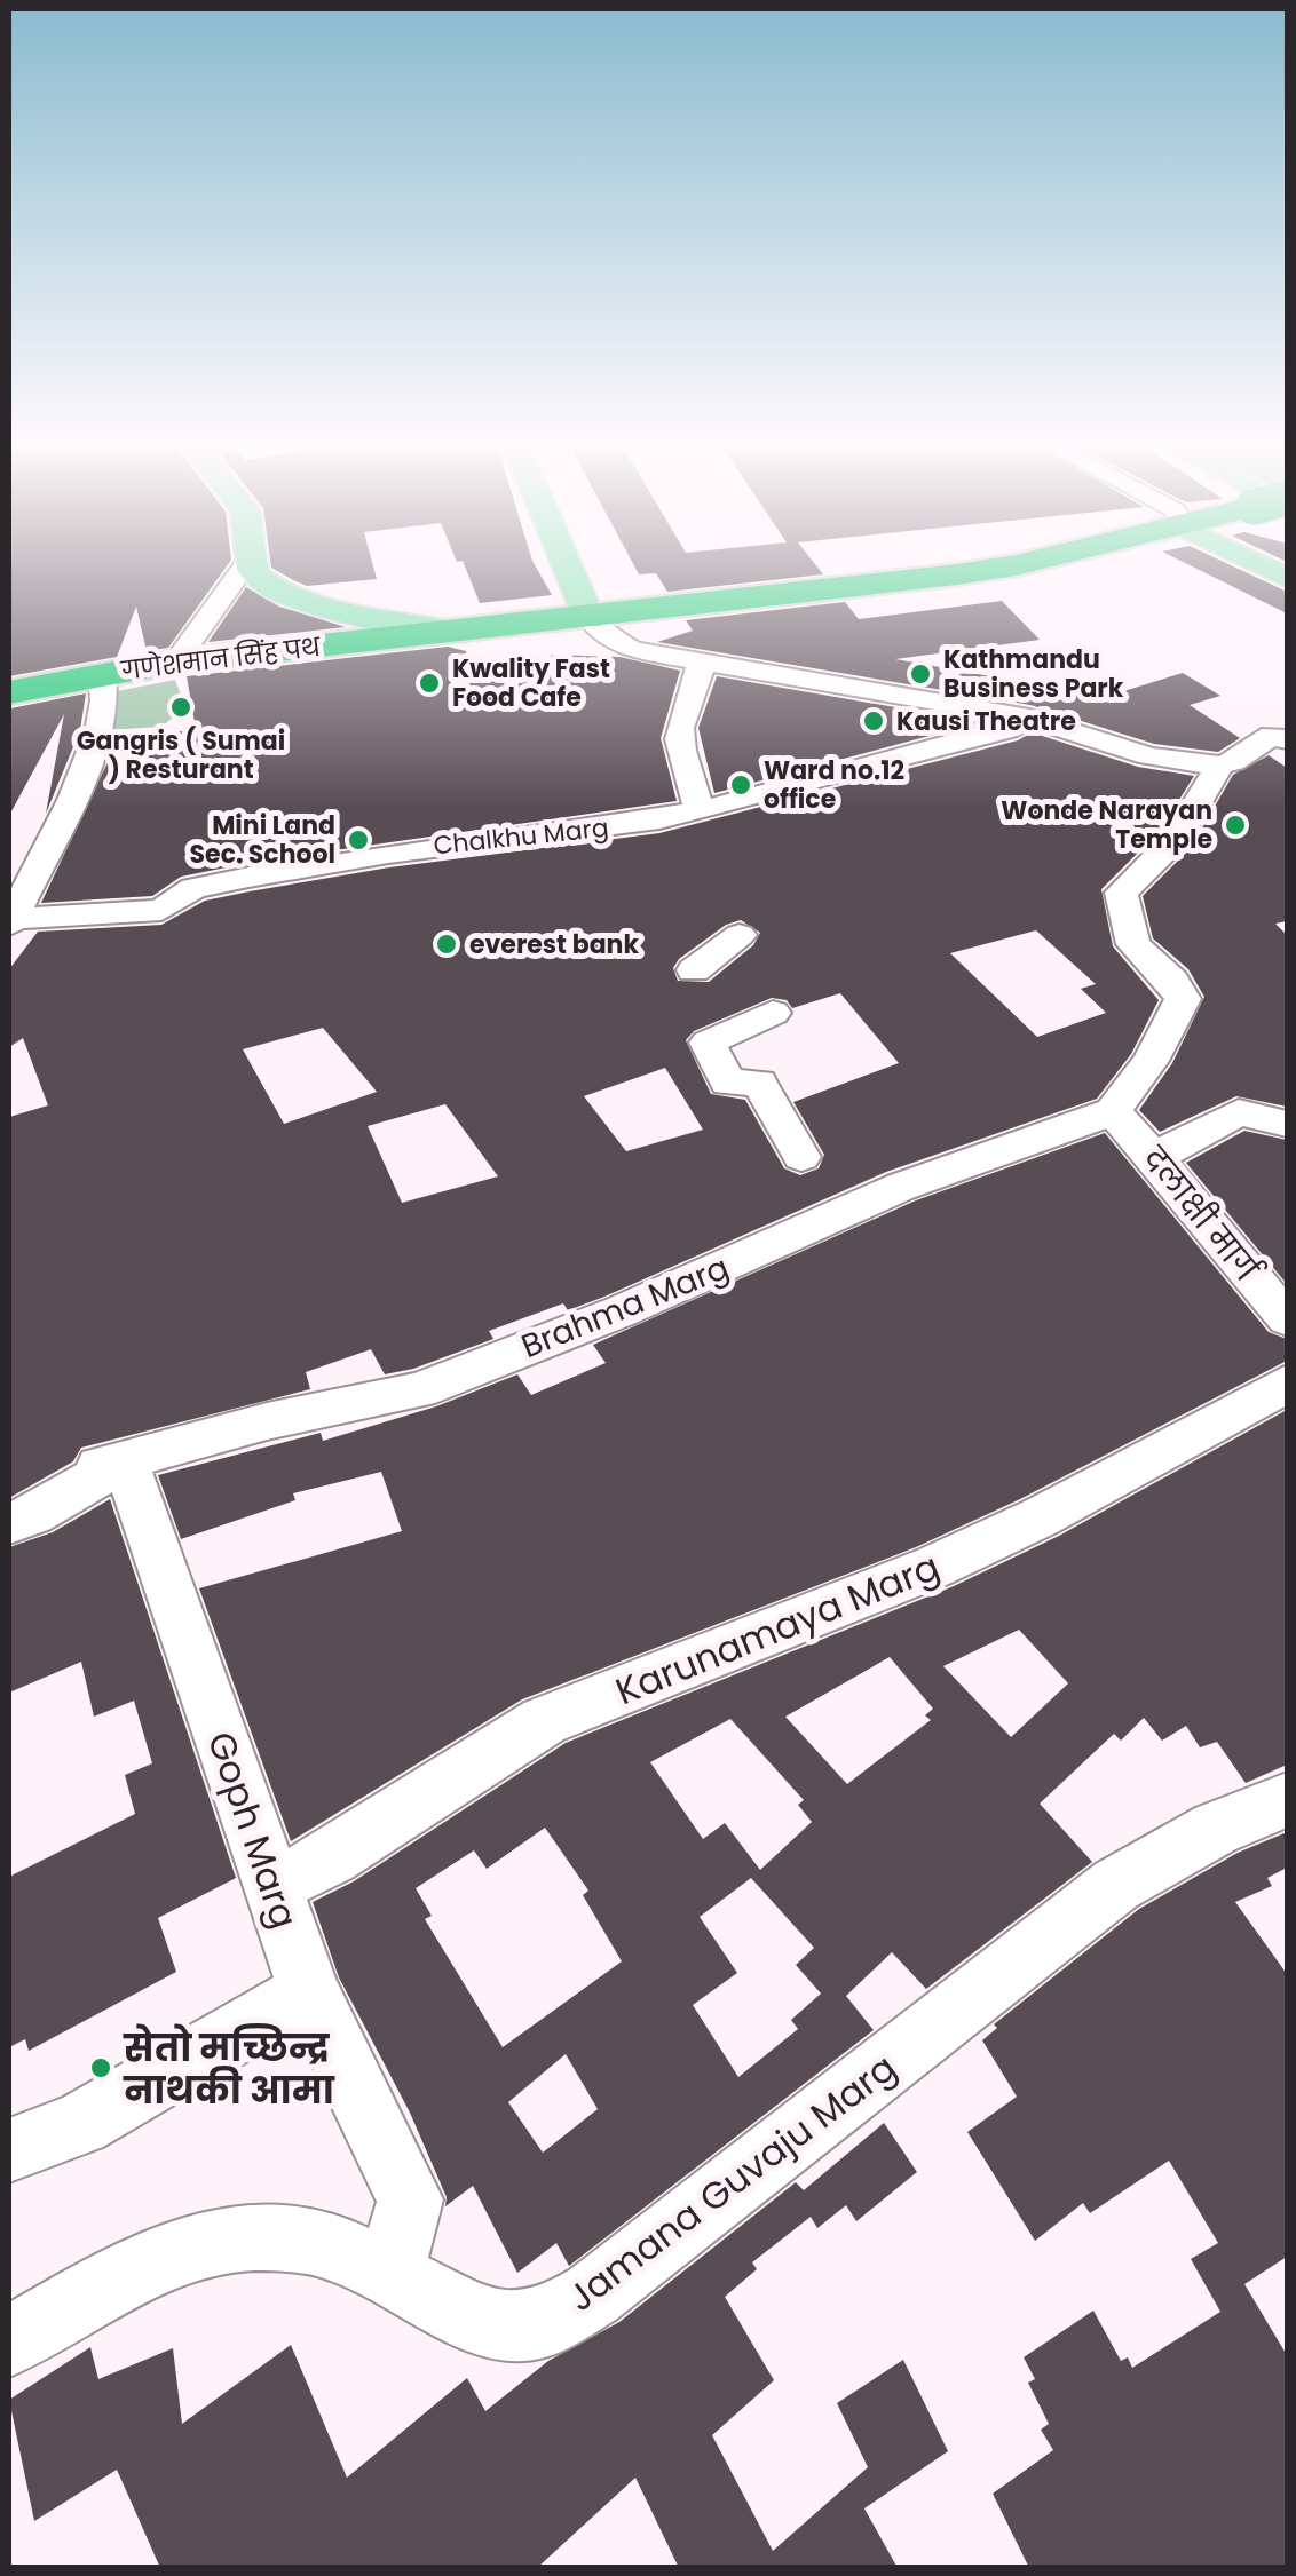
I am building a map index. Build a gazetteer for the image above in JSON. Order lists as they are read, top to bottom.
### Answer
{
  "streets": {
    "highway": ["गणेशमान सिंह पथ"],
    "street": [
      "Chalkhu Marg",
      "दलाक्षी मार्ग",
      "Brahma Marg",
      "Karunamaya Marg",
      "Goph Marg",
      "Jamana Guvaju Marg"
    ]
  },
  "crossings": [
    ["दलाक्षी मार्ग", "Brahma Marg"],
    ["Brahma Marg", "Goph Marg"],
    ["Karunamaya Marg", "Goph Marg"],
    ["Goph Marg", "Jamana Guvaju Marg"]
  ],
  "places": [
    "Kathmandu Business Park",
    "Kwality Fast Food Cafe",
    "Gangris ( Sumai ) Resturant",
    "Kausi Theatre",
    "Ward no.12 office",
    "Wonde Narayan Temple",
    "Mini Land Sec. School",
    "everest bank",
    "सेतो मच्छिन्द्र नाथकी आमा"
  ]
}
